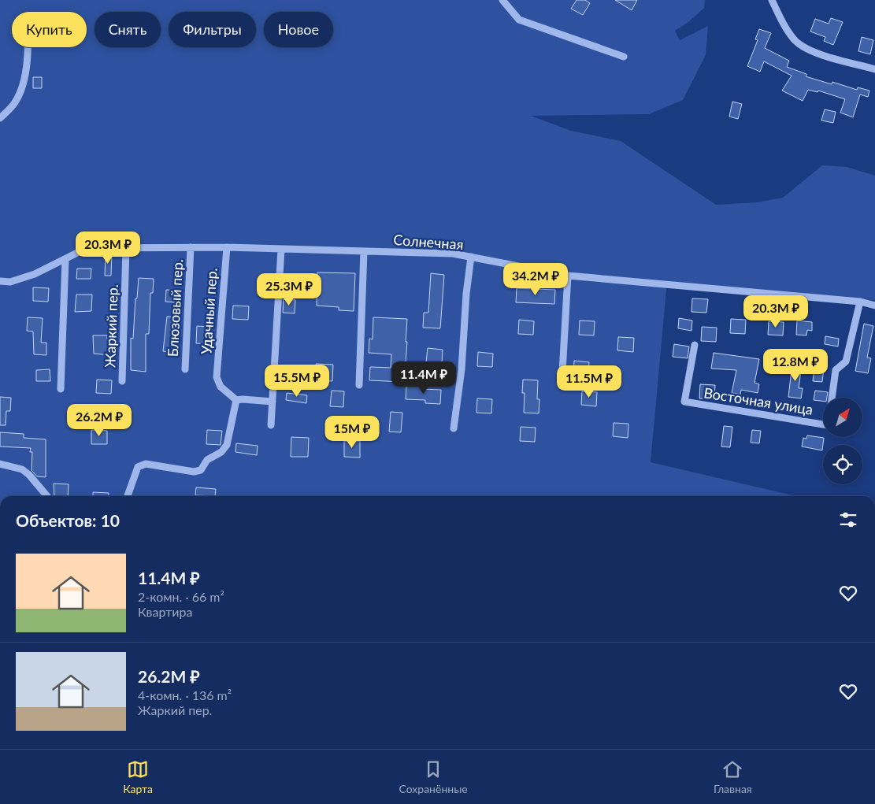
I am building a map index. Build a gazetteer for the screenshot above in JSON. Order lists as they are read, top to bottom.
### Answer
{
  "streets": {
    "street": [
      "Солнечная",
      "Блюзовый пер.",
      "Удачный пер.",
      "Жаркий пер.",
      "Восточная улица"
    ]
  },
  "crossings": [
    ["Солнечная", "Блюзовый пер."],
    ["Солнечная", "Удачный пер."],
    ["Солнечная", "Жаркий пер."]
  ],
  "north": "top right",
  "page": {
    "chip": [
      "Купить",
      "Снять",
      "Фильтры",
      "Новое"
    ],
    "price": [
      "20.3M ₽",
      "34.2M ₽",
      "25.3M ₽",
      "20.3M ₽",
      "12.8M ₽",
      "11.4M ₽",
      "15.5M ₽",
      "11.5M ₽",
      "26.2M ₽",
      "15M ₽"
    ],
    "heading": "Объектов: 10",
    "list": [
      {
        "name": "11.4M ₽",
        "note": "2-комн. · 66 m² · Квартира"
      },
      {
        "name": "26.2M ₽",
        "note": "4-комн. · 136 m² · Жаркий пер."
      }
    ],
    "tabs": ["Карта", "Сохранённые", "Главная"]
  }
}
